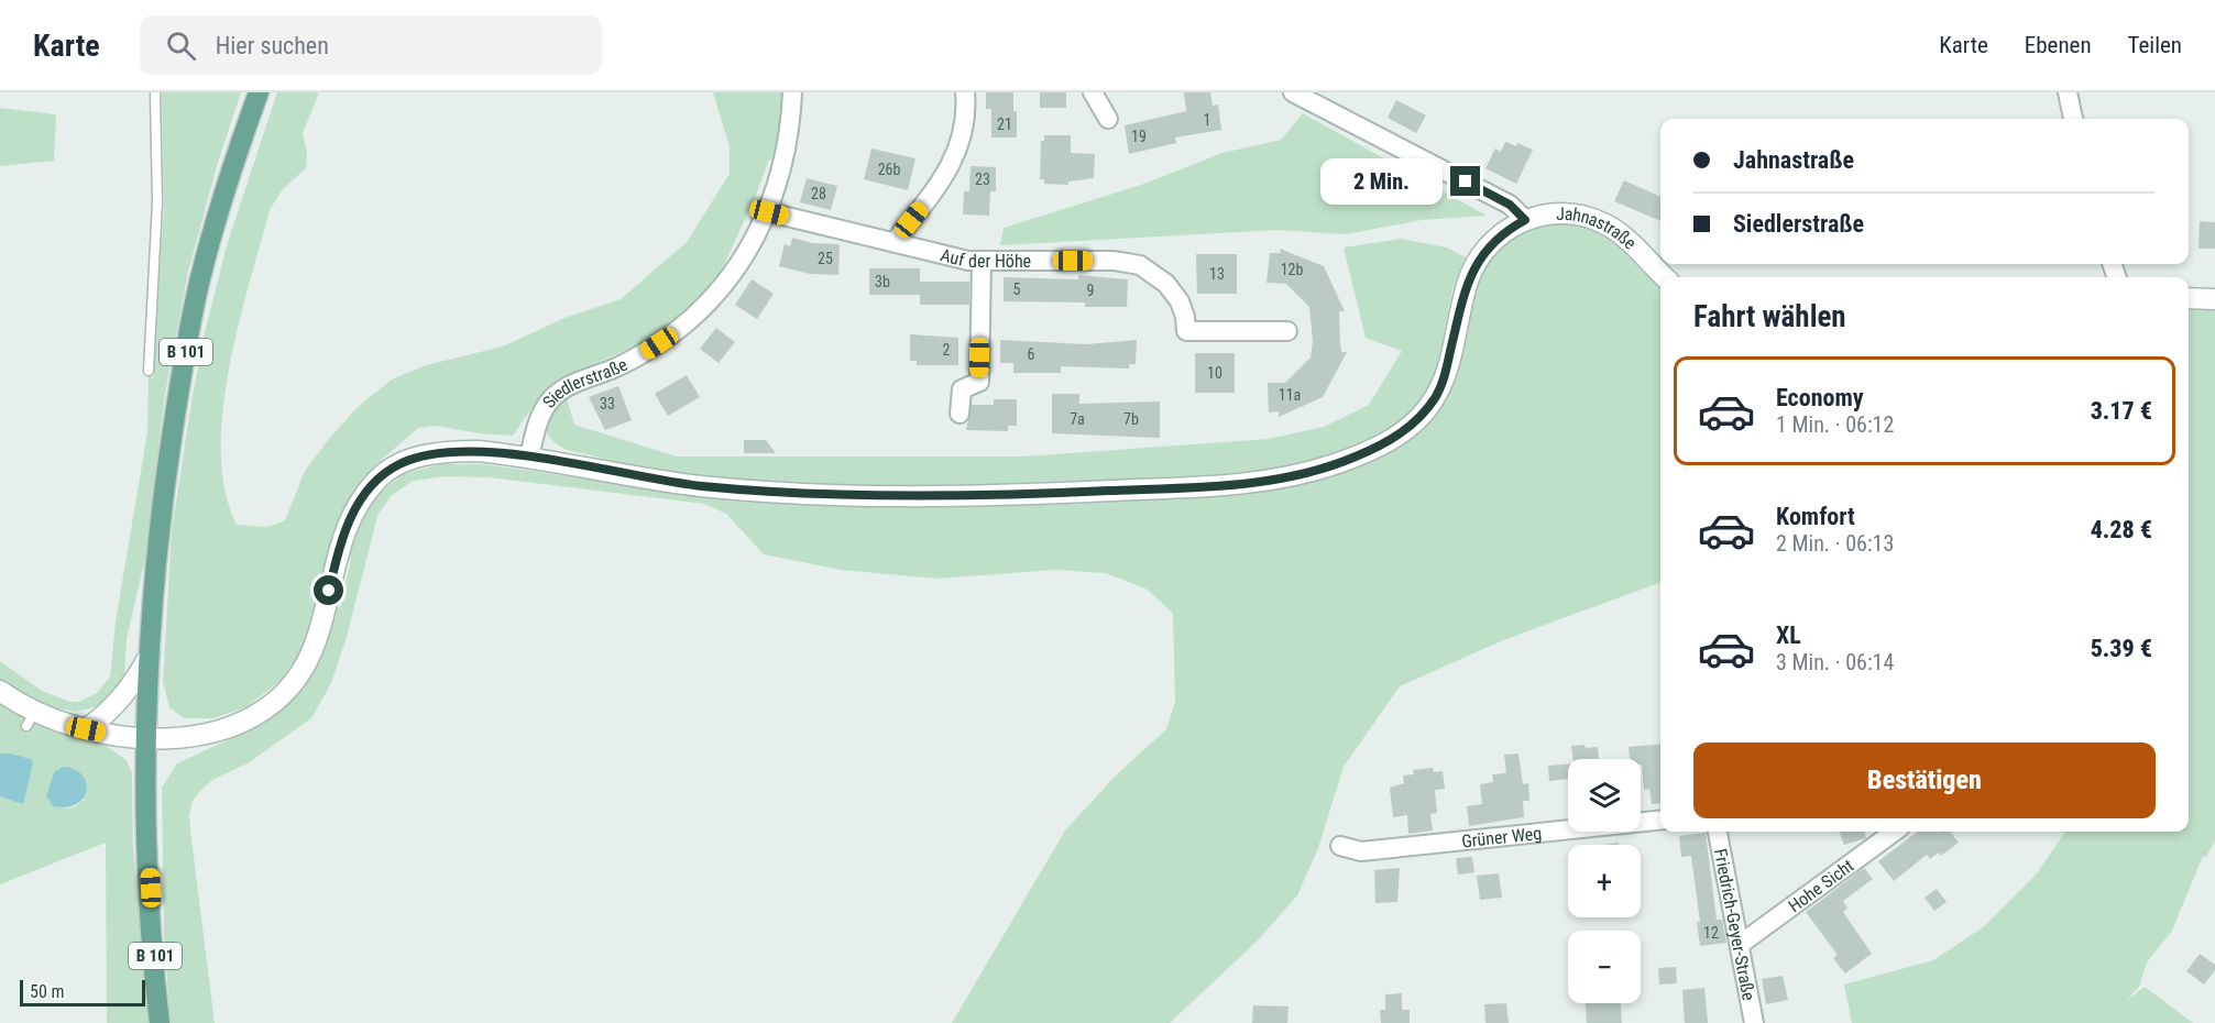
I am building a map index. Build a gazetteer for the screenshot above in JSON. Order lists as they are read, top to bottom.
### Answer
{
  "streets": {
    "main road": ["B 101"],
    "street": [
      "Jahnastraße",
      "Auf der Höhe",
      "Siedlerstraße",
      "Grüner Weg",
      "Hohe Sicht",
      "Friedrich-Geyer-Straße"
    ]
  },
  "crossings": [
    ["Jahnastraße", "B 101"],
    ["Jahnastraße", "Siedlerstraße"],
    ["Auf der Höhe", "Siedlerstraße"],
    ["Hohe Sicht", "Friedrich-Geyer-Straße"]
  ],
  "house_numbers": [
    "1",
    "21",
    "19",
    "26b",
    "23",
    "28",
    "25",
    "12b",
    "13",
    "3b",
    "5",
    "9",
    "2",
    "6",
    "10",
    "11a",
    "33",
    "7a",
    "7b",
    "12"
  ],
  "scale_bar": "50 m",
  "page": {
    "header": "Karte",
    "search": "Hier suchen",
    "nav": ["Karte", "Ebenen", "Teilen"],
    "banner": ["Jahnastraße", "Siedlerstraße"],
    "bubble": "2 Min.",
    "heading": "Fahrt wählen",
    "list": [
      {
        "name": "Economy",
        "note": "1 Min. · 06:12",
        "value": "3.17 €"
      },
      {
        "name": "Komfort",
        "note": "2 Min. · 06:13",
        "value": "4.28 €"
      },
      {
        "name": "XL",
        "note": "3 Min. · 06:14",
        "value": "5.39 €"
      }
    ],
    "buttons": "Bestätigen",
    "map_buttons": ["+", "−"],
    "scale": "50 m"
  }
}
